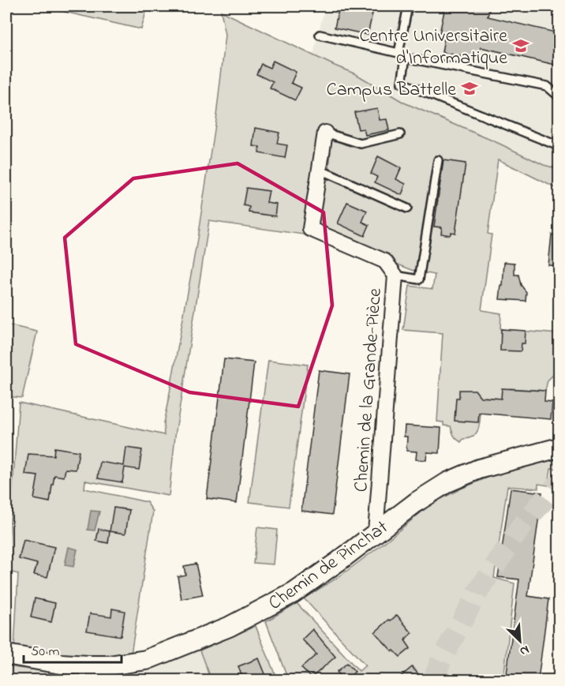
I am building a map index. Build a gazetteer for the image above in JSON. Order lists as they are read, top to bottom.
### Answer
{
  "streets": {
    "street": ["Chemin de la Grande-Pièce", "Chemin de Pinchat"]
  },
  "crossings": [
    ["Chemin de la Grande-Pièce", "Chemin de Pinchat"]
  ],
  "places": {
    "school or university": ["Centre Universitaire d'Informatique", "Campus Battelle"]
  },
  "scale_bar": "50 m",
  "north": "bottom right"
}
